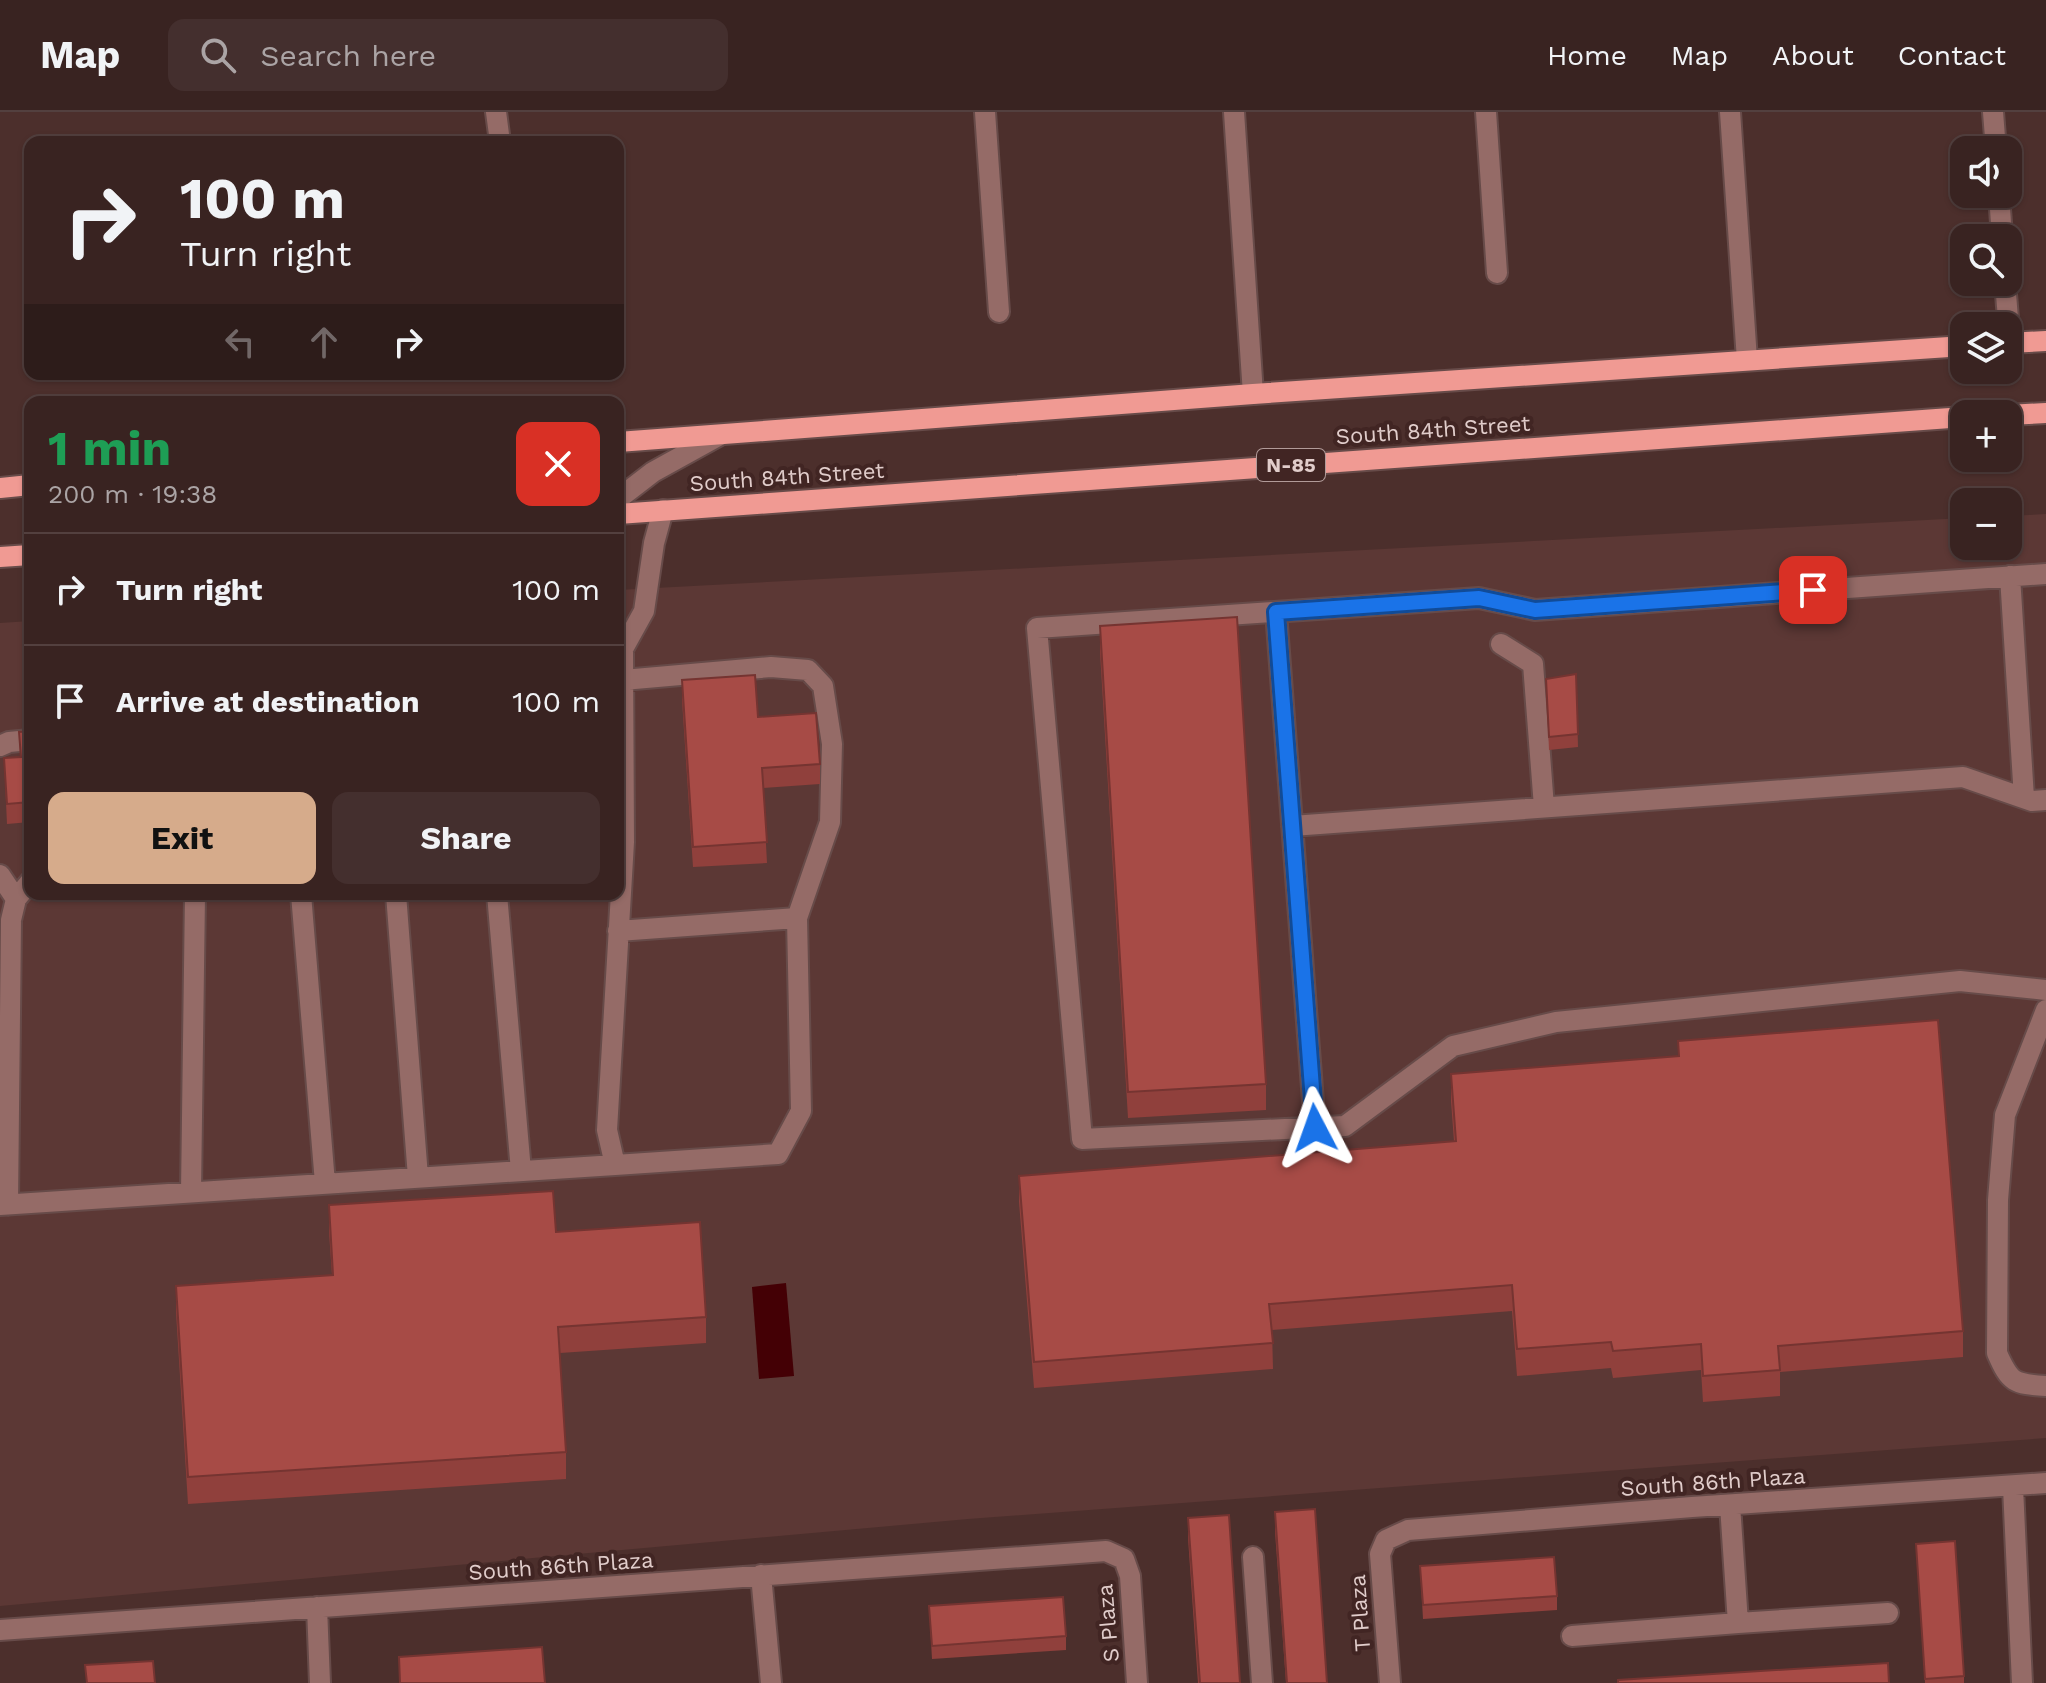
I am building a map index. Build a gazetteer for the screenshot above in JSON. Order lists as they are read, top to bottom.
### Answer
{
  "streets": {
    "main road": ["South 84th Street", "N-85"],
    "street": ["South 86th Plaza", "T Plaza", "S Plaza"]
  },
  "crossings": [
    ["South 86th Plaza", "T Plaza"],
    ["South 86th Plaza", "S Plaza"]
  ],
  "page": {
    "header": "Map",
    "search": "Search here",
    "nav": [
      "Home",
      "Map",
      "About",
      "Contact"
    ],
    "map_buttons": ["+", "−"],
    "turn": ["100 m", "Turn right"],
    "heading": ["1 min", "200 m · 19:38"],
    "list": [
      {
        "name": "Turn right",
        "value": "100 m"
      },
      {
        "name": "Arrive at destination",
        "value": "100 m"
      }
    ],
    "buttons": ["Exit", "Share"]
  }
}
